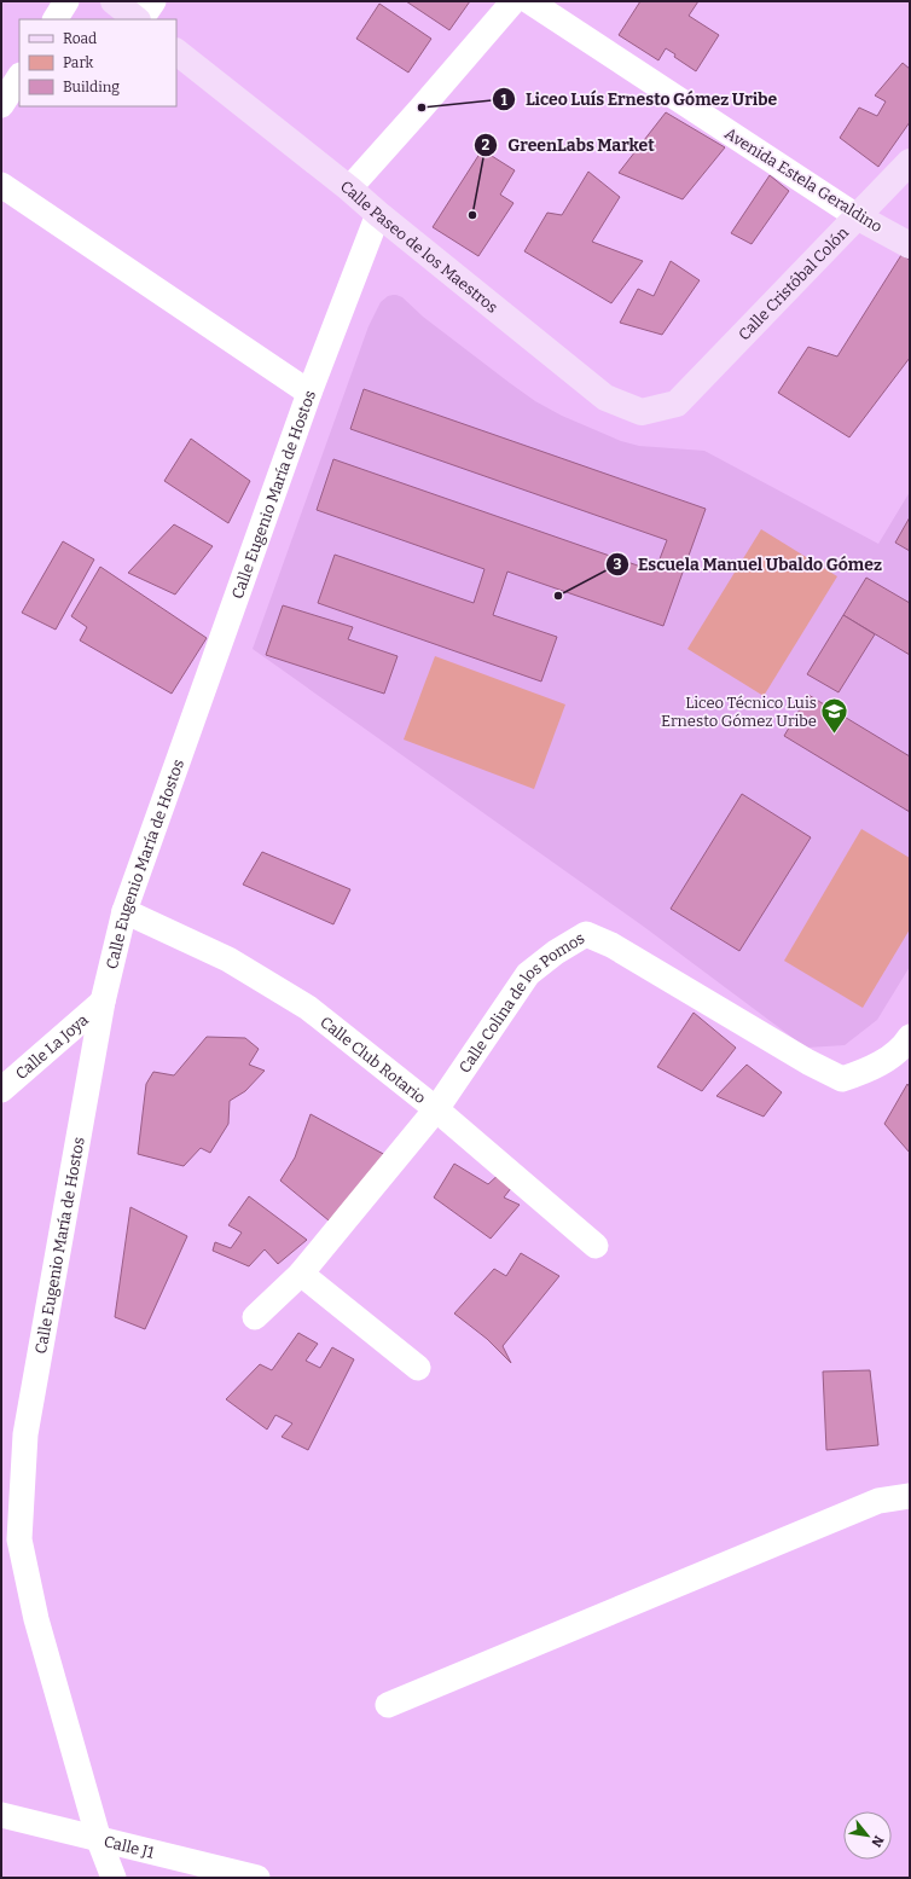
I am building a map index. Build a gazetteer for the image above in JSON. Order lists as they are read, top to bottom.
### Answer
{
  "streets": {
    "main road": ["Avenida Estela Geraldino", "Calle Paseo de los Maestros", "Calle Cristóbal Colón"],
    "street": [
      "Calle Eugenio María de Hostos",
      "Calle Colina de los Pomos",
      "Calle La Joya",
      "Calle Club Rotario",
      "Calle J1"
    ]
  },
  "crossings": [
    ["Avenida Estela Geraldino", "Calle Cristóbal Colón"],
    ["Calle Paseo de los Maestros", "Calle Cristóbal Colón"],
    ["Calle Paseo de los Maestros", "Calle Eugenio María de Hostos"],
    ["Calle Eugenio María de Hostos", "Calle La Joya"],
    ["Calle Eugenio María de Hostos", "Calle Club Rotario"],
    ["Calle Eugenio María de Hostos", "Calle J1"],
    ["Calle Colina de los Pomos", "Calle Club Rotario"]
  ],
  "places": {
    "other": ["Liceo Luís Ernesto Gómez Uribe", "GreenLabs Market", "Escuela Manuel Ubaldo Gómez"],
    "school or university": ["Liceo Técnico Luis Ernesto Gómez Uribe"]
  },
  "legend": ["Road", "Park", "Building"],
  "north": "bottom right"
}
